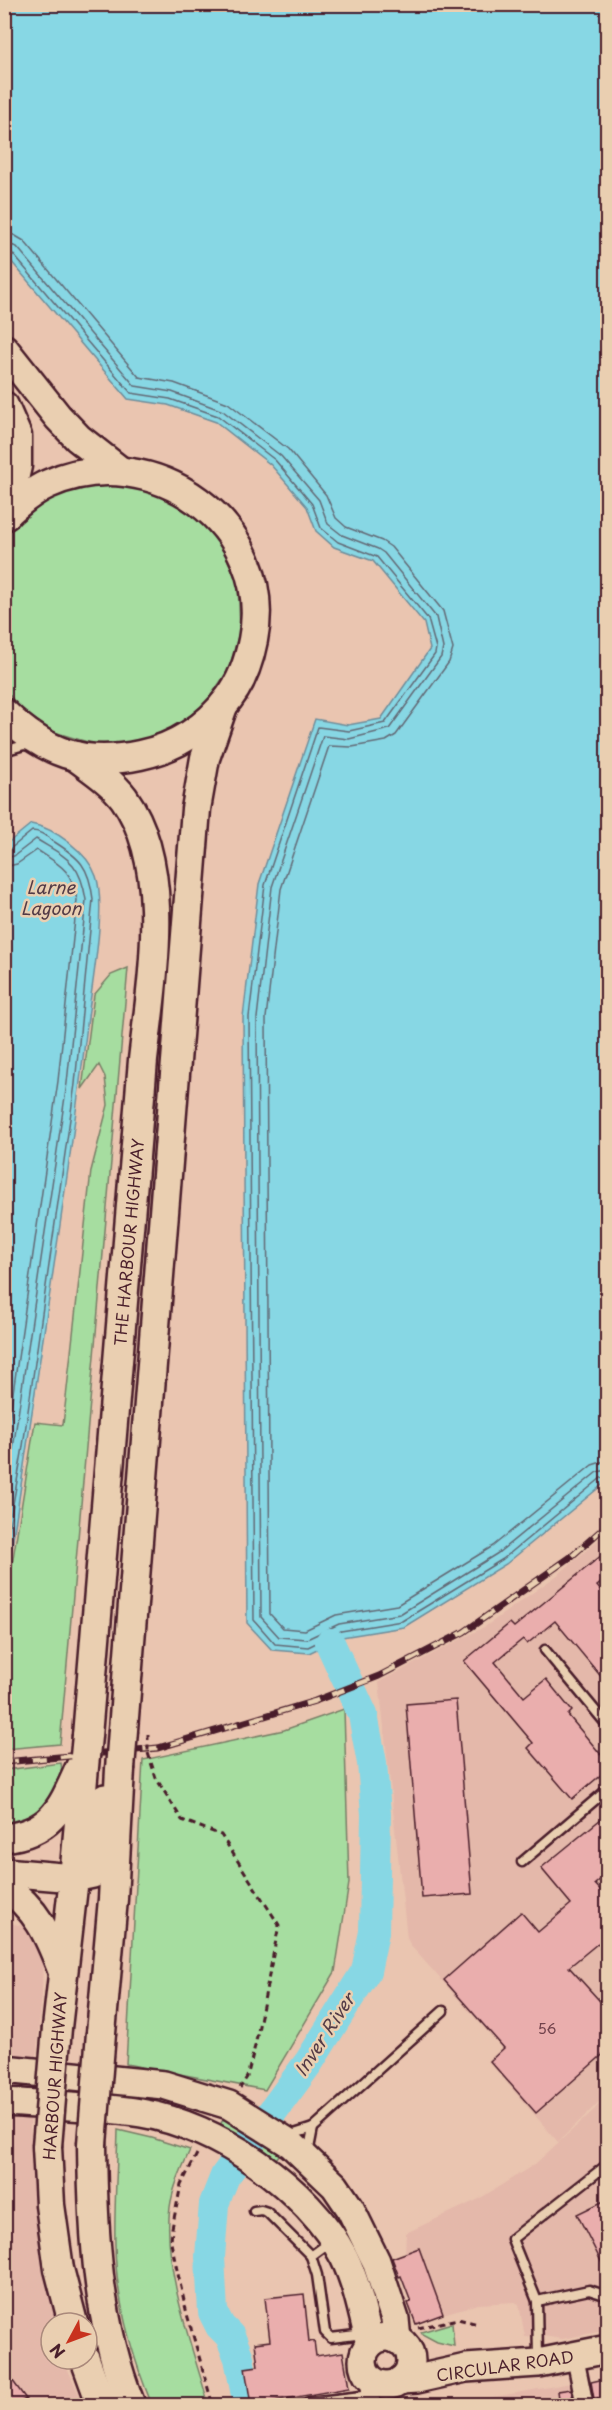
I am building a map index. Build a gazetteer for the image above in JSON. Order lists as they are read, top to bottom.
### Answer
{
  "streets": {
    "highway": ["THE HARBOUR HIGHWAY", "HARBOUR HIGHWAY"],
    "main road": ["CIRCULAR ROAD"]
  },
  "crossings": [
    ["THE HARBOUR HIGHWAY", "HARBOUR HIGHWAY"]
  ],
  "water": ["Larne Lagoon", "Inver River"],
  "house_numbers": ["56"],
  "north": "bottom left"
}
